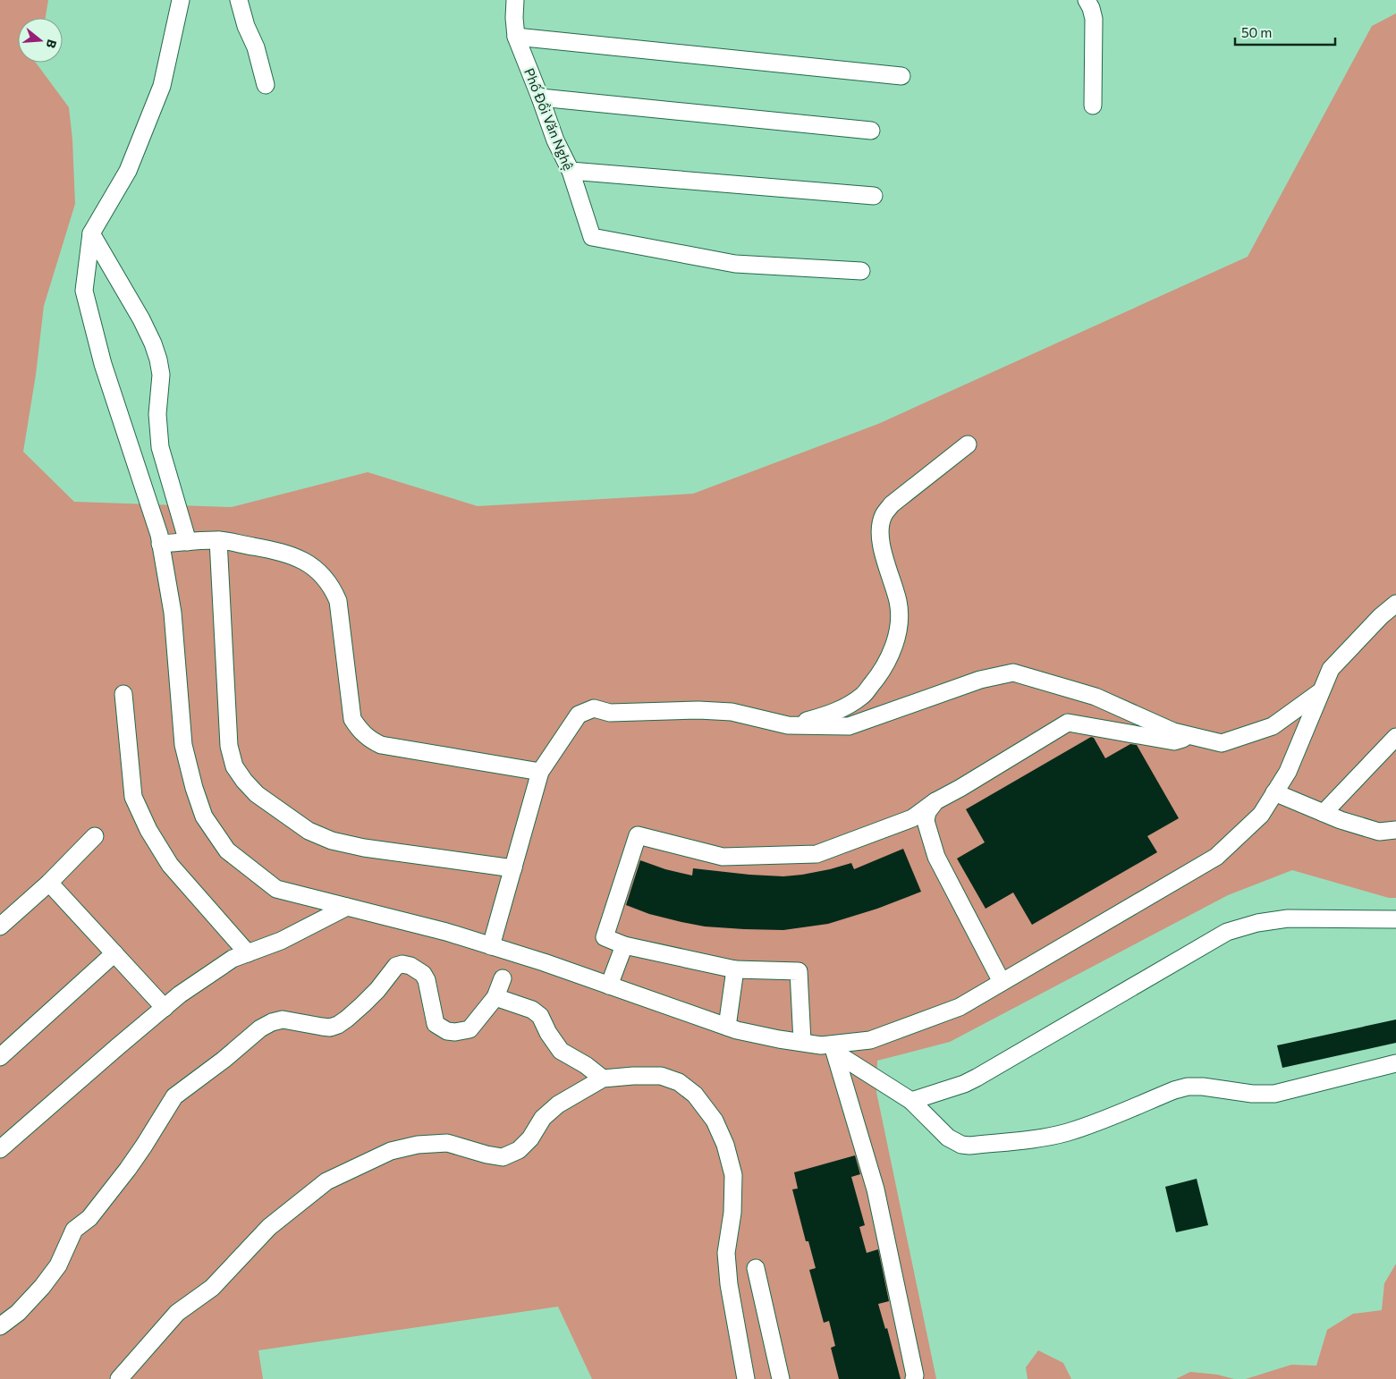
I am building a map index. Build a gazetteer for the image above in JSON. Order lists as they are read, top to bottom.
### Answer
{
  "streets": {
    "street": ["Phố Đồi Văn Nghệ"]
  },
  "scale_bar": "50 m",
  "north": "right"
}
